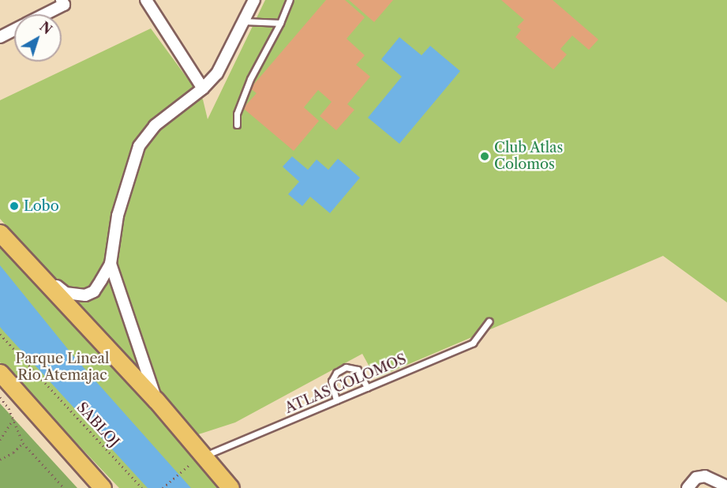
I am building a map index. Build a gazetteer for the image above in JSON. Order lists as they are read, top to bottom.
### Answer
{
  "streets": {
    "lane": ["ATLAS COLOMOS"],
    "path": ["SABLOJ"]
  },
  "parks": ["Parque Lineal Rio Atemajac"],
  "places": ["Club Atlas Colomos", "Lobo"],
  "north": "top right"
}
